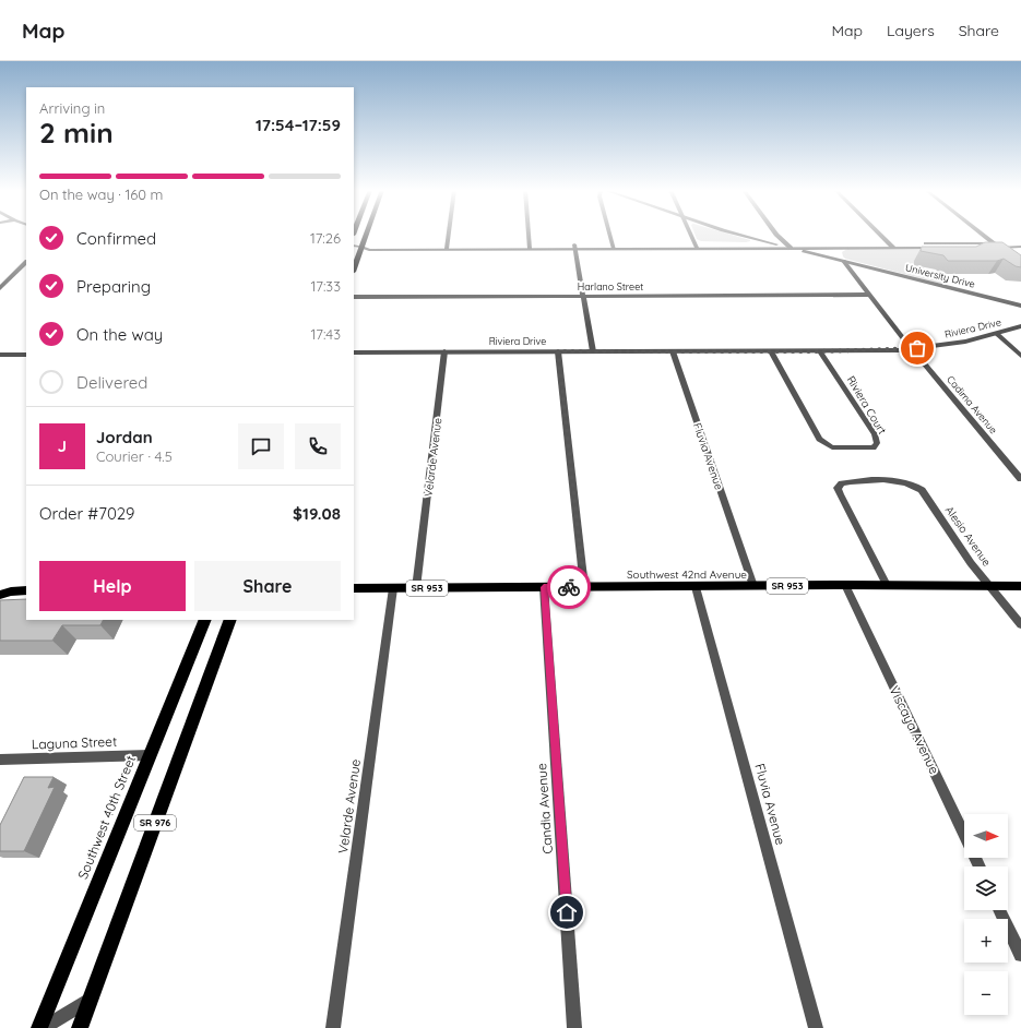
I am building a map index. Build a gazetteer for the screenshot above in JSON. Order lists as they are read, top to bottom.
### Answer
{
  "streets": {
    "main road": [
      "Southwest 42nd Avenue",
      "SR 953",
      "Southwest 40th Street",
      "SR 976"
    ],
    "street": [
      "University Drive",
      "Harlano Street",
      "Riviera Drive",
      "Riviera Court",
      "Cadima Avenue",
      "Fluvia Avenue",
      "Velarde Avenue",
      "Alesio Avenue",
      "Viscaya Avenue",
      "Laguna Street",
      "Candia Avenue"
    ]
  },
  "crossings": [
    ["University Drive", "Cadima Avenue"],
    ["Harlano Street", "Cadima Avenue"],
    ["Riviera Drive", "Riviera Court"],
    ["Riviera Drive", "Cadima Avenue"],
    ["Riviera Drive", "Fluvia Avenue"],
    ["Riviera Drive", "Velarde Avenue"],
    ["Fluvia Avenue", "Southwest 42nd Avenue"],
    ["Velarde Avenue", "Southwest 42nd Avenue"],
    ["Alesio Avenue", "Southwest 42nd Avenue"],
    ["Southwest 42nd Avenue", "Viscaya Avenue"],
    ["Southwest 42nd Avenue", "Candia Avenue"],
    ["Laguna Street", "Southwest 40th Street"]
  ],
  "north": "right",
  "page": {
    "header": "Map",
    "nav": ["Map", "Layers", "Share"],
    "heading": ["2 min", "Arriving in", "17:54–17:59"],
    "panel": [
      "Jordan",
      "Courier · 4.5",
      "Order #7029",
      "$19.08"
    ],
    "bar": "On the way · 160 m",
    "list": [
      ["Confirmed", "17:26"],
      ["Preparing", "17:33"],
      ["On the way", "17:43"],
      "Delivered"
    ],
    "round": "J",
    "buttons": ["Help", "Share"],
    "map_buttons": ["+", "−"]
  }
}
